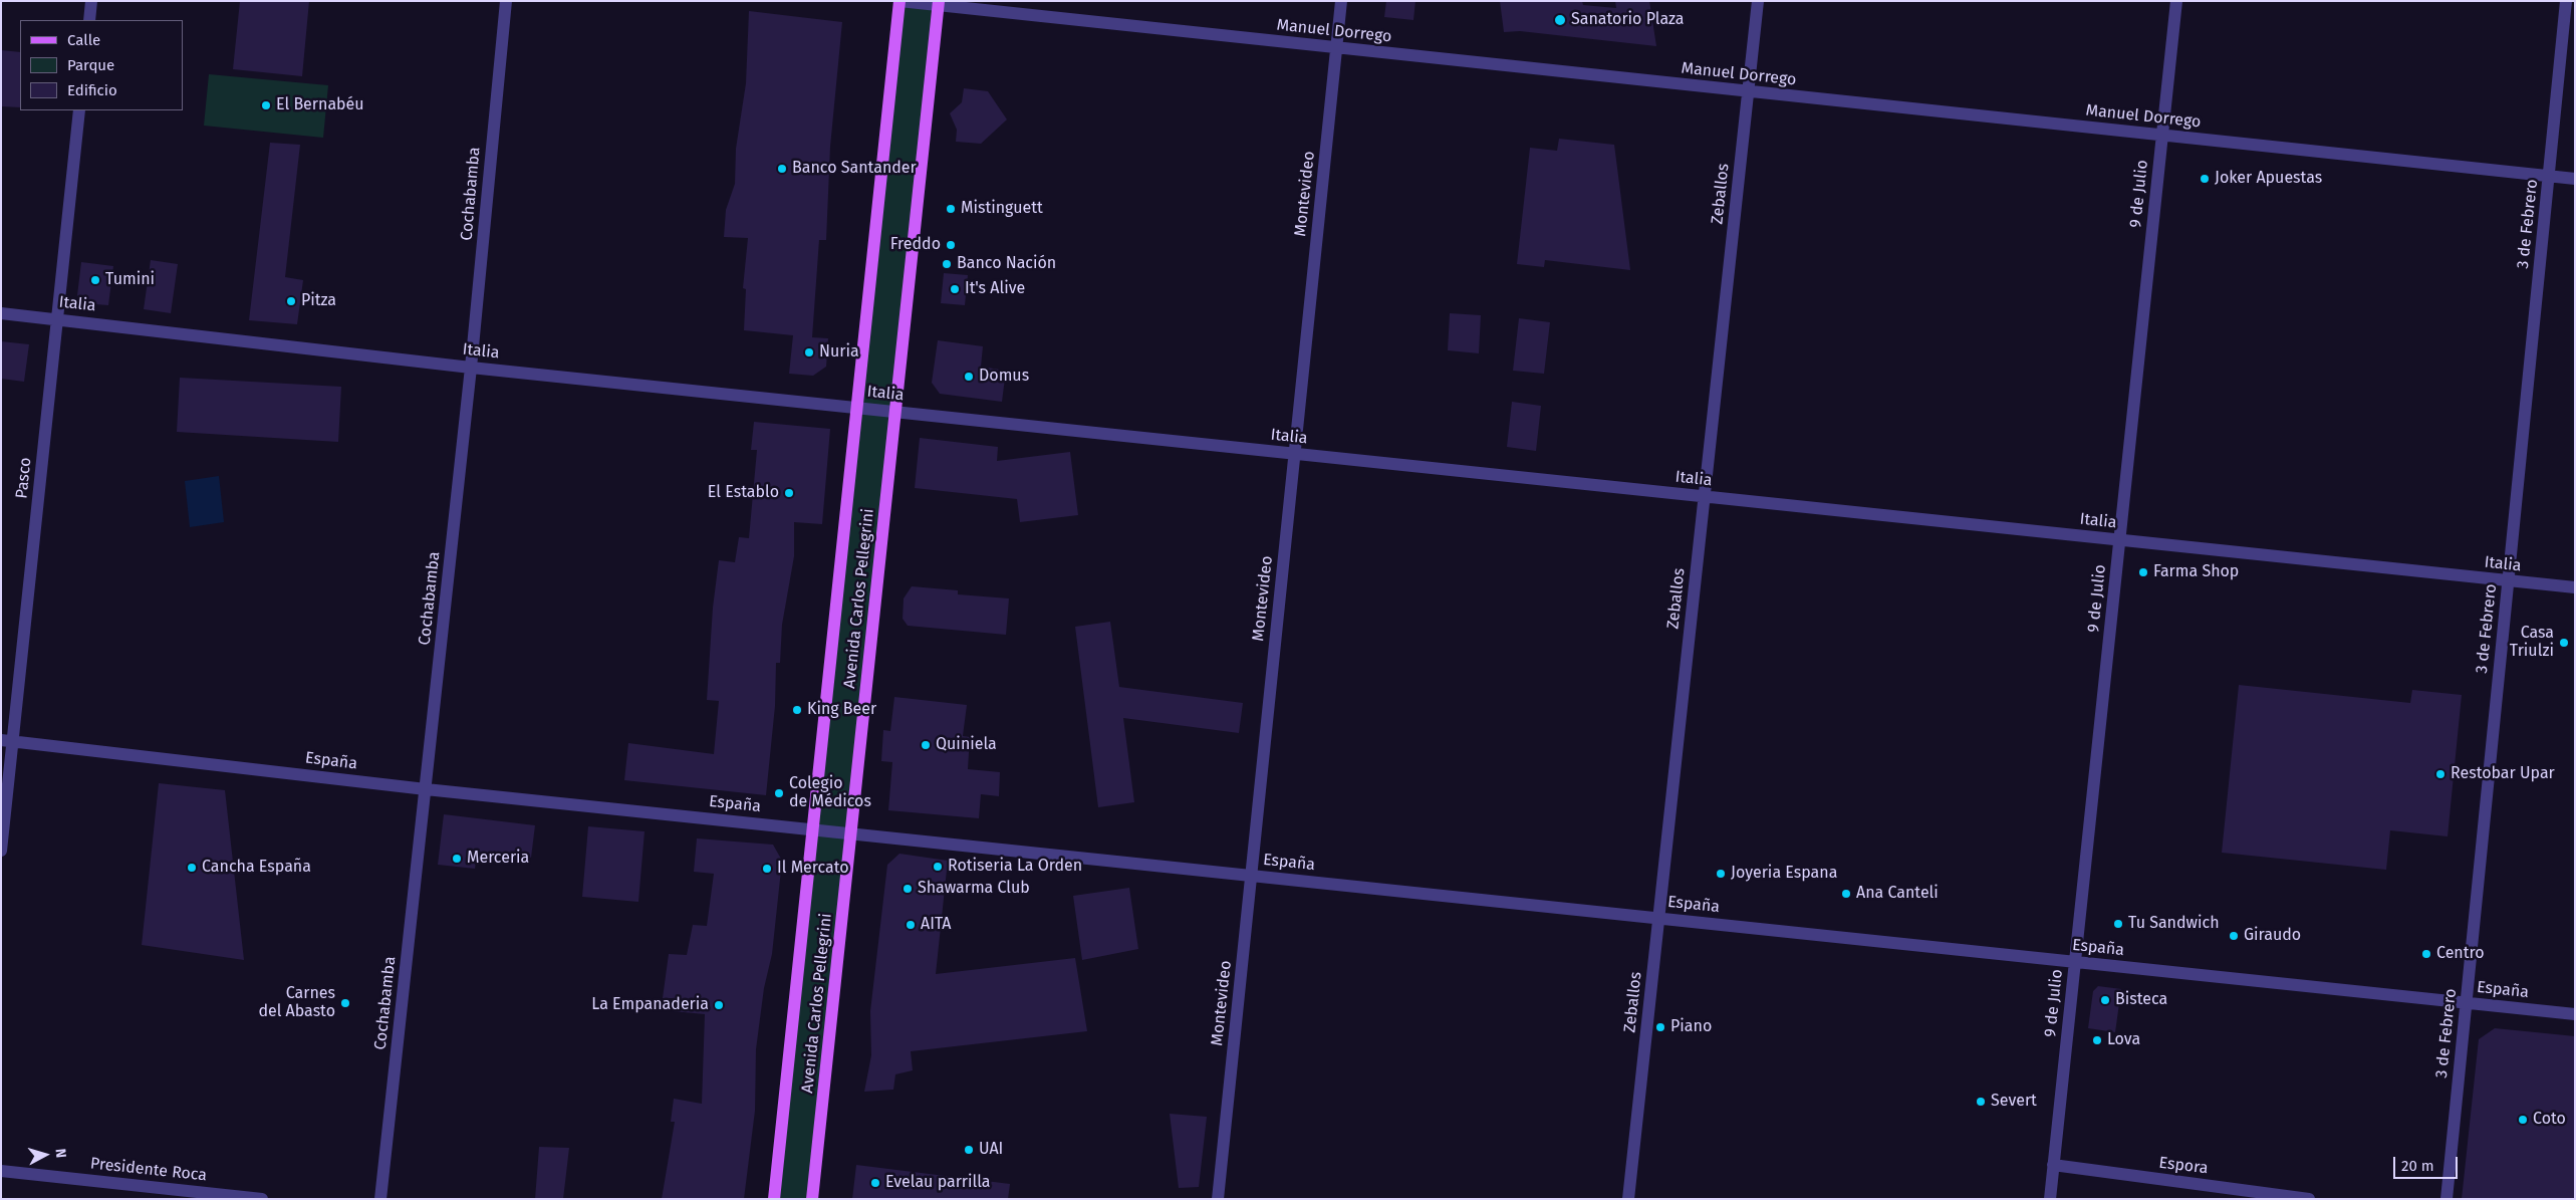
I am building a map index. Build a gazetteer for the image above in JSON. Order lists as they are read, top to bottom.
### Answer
{
  "streets": {
    "main road": ["Avenida Carlos Pellegrini"],
    "street": [
      "Manuel Dorrego",
      "Cochabamba",
      "Montevideo",
      "Zeballos",
      "9 de Julio",
      "3 de Febrero",
      "Italia",
      "Pasco",
      "España",
      "Espora",
      "Presidente Roca"
    ]
  },
  "crossings": [
    ["Manuel Dorrego", "Montevideo"],
    ["Manuel Dorrego", "Zeballos"],
    ["Manuel Dorrego", "9 de Julio"],
    ["Manuel Dorrego", "3 de Febrero"],
    ["Manuel Dorrego", "Avenida Carlos Pellegrini"],
    ["Cochabamba", "Italia"],
    ["Cochabamba", "España"],
    ["Montevideo", "Italia"],
    ["Montevideo", "España"],
    ["Zeballos", "Italia"],
    ["Zeballos", "España"],
    ["9 de Julio", "Italia"],
    ["9 de Julio", "España"],
    ["9 de Julio", "Espora"],
    ["3 de Febrero", "Italia"],
    ["3 de Febrero", "España"],
    ["Italia", "Pasco"],
    ["Italia", "Avenida Carlos Pellegrini"],
    ["Pasco", "España"],
    ["Avenida Carlos Pellegrini", "España"]
  ],
  "places": [
    "Sanatorio Plaza",
    "El Bernabéu",
    "Banco Santander",
    "Joker Apuestas",
    "Mistinguett",
    "Freddo",
    "Banco Nación",
    "Tumini",
    "It's Alive",
    "Pitza",
    "Nuria",
    "Domus",
    "El Establo",
    "Farma Shop",
    "Casa Triulzi",
    "King Beer",
    "Quiniela",
    "Restobar Upar",
    "Colegio de Médicos",
    "Merceria",
    "Rotiseria La Orden",
    "Cancha España",
    "Il Mercato",
    "Joyeria Espana",
    "Shawarma Club",
    "Ana Canteli",
    "Tu Sandwich",
    "AITA",
    "Giraudo",
    "Centro",
    "Bisteca",
    "Carnes del Abasto",
    "La Empanaderia",
    "Piano",
    "Lova",
    "Severt",
    "Coto",
    "UAI",
    "Evelau parrilla"
  ],
  "legend": ["Calle", "Parque", "Edificio"],
  "scale_bar": "20 m",
  "north": "right"
}
